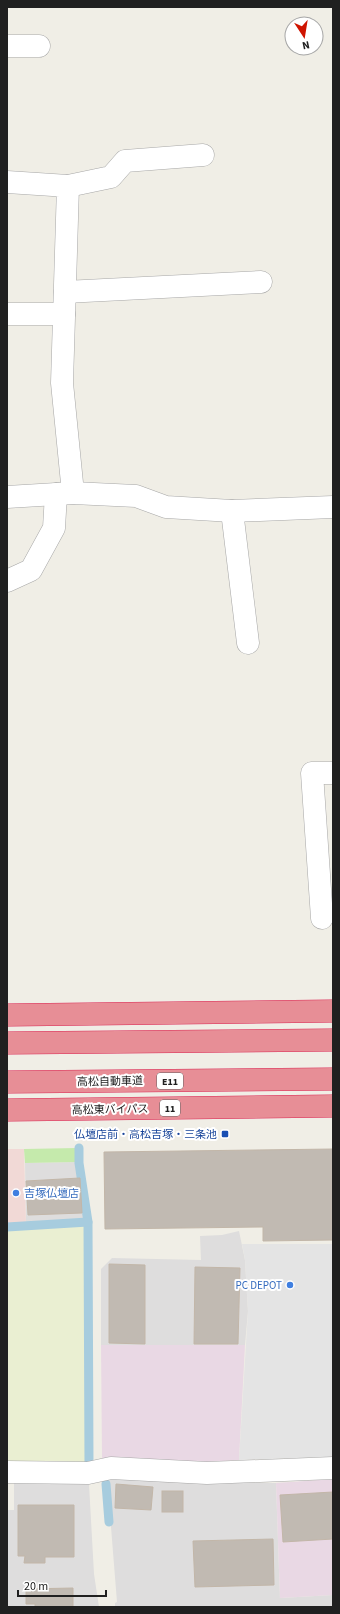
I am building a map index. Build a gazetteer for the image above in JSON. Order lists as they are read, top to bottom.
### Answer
{
  "streets": {
    "highway": [
      "高松自動車道",
      "E11",
      "11",
      "高松東バイパス"
    ]
  },
  "places": {
    "transit": ["仏壇店前・高松吉塚・三条池"],
    "other": ["吉塚仏壇店", "PC DEPOT"]
  },
  "scale_bar": "20 m",
  "north": "bottom"
}
